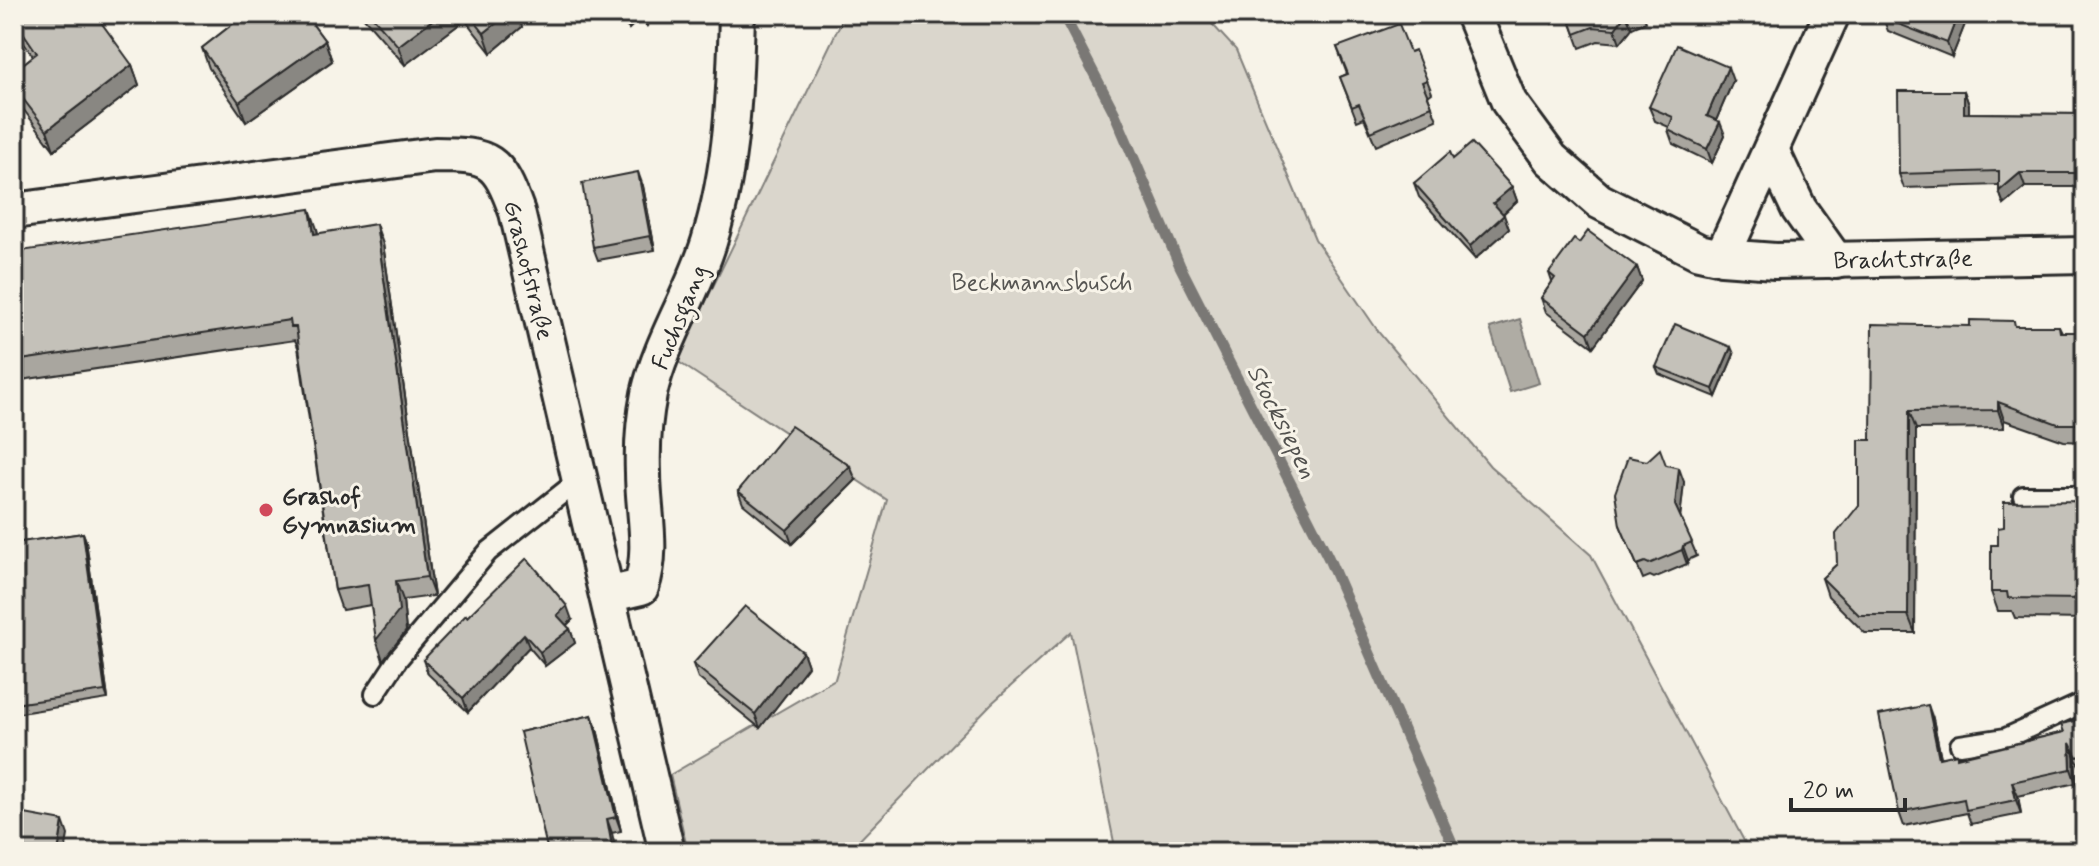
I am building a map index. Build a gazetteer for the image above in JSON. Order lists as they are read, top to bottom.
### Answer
{
  "streets": {
    "street": ["Brachtstraße", "Grashofstraße", "Fuchsgang"]
  },
  "crossings": [
    ["Grashofstraße", "Fuchsgang"]
  ],
  "water": ["Stocksiepen"],
  "parks": ["Beckmannsbusch"],
  "places": ["Grashof Gymnasium"],
  "scale_bar": "20 m"
}
